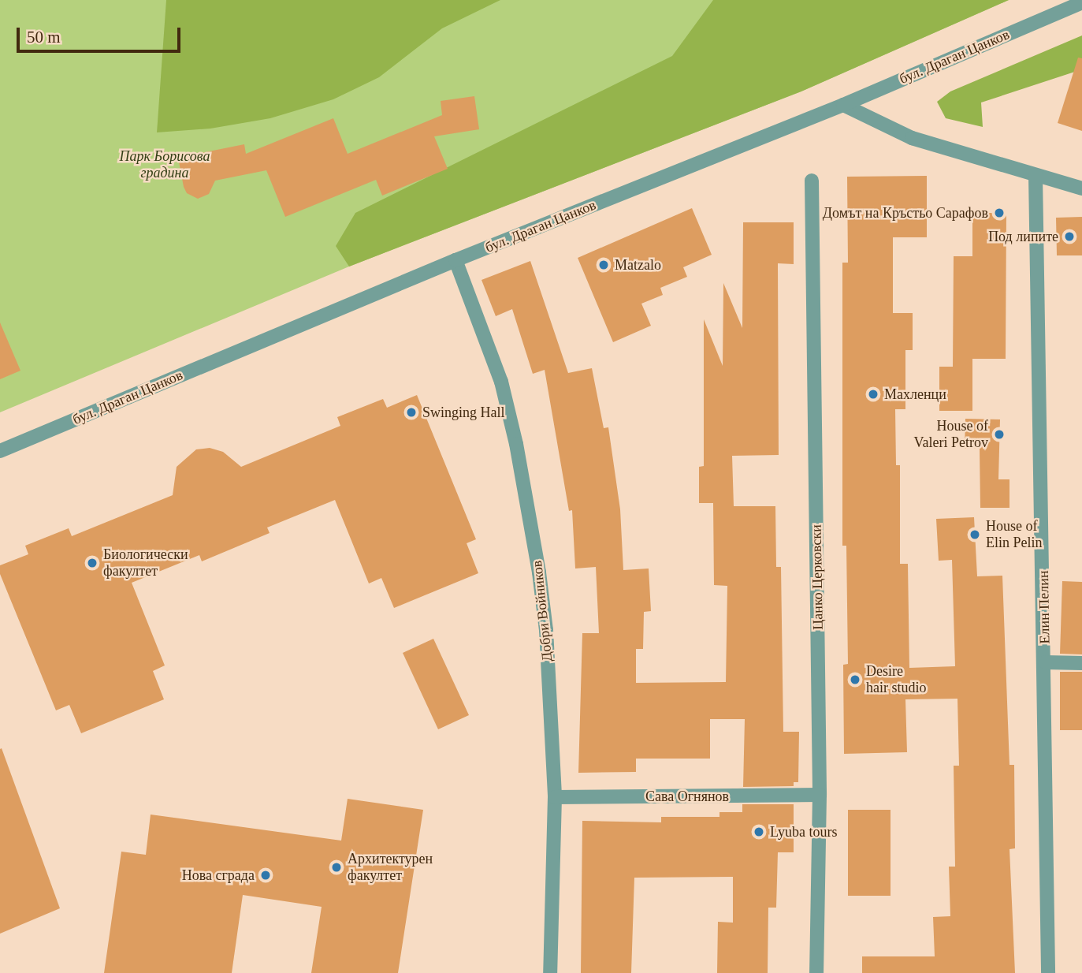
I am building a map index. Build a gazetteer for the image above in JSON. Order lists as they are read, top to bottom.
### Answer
{
  "streets": {
    "street": [
      "бул. Драган Цанков",
      "Цанко Церковски",
      "Елин Пелин",
      "Добри Войников",
      "Сава Огнянов"
    ]
  },
  "crossings": [
    ["бул. Драган Цанков", "Добри Войников"],
    ["Цанко Церковски", "Сава Огнянов"],
    ["Добри Войников", "Сава Огнянов"]
  ],
  "parks": ["Парк Борисова градина"],
  "places": [
    "Домът на Кръстьо Сарафов",
    "Под липите",
    "Matzalo",
    "Махленци",
    "Swinging Hall",
    "House of Valeri Petrov",
    "House of Elin Pelin",
    "Биологически факултет",
    "Desire hair studio",
    "Lyuba tours",
    "Архитектурен факултет",
    "Нова сграда"
  ],
  "scale_bar": "50 m"
}
